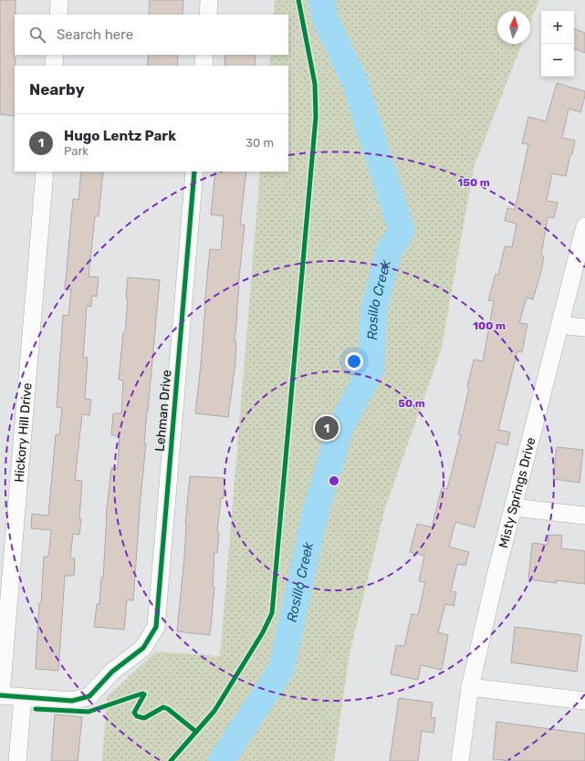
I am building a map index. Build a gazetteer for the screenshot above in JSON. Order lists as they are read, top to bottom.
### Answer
{
  "streets": {
    "street": ["Lehman Drive", "Hickory Hill Drive", "Misty Springs Drive"]
  },
  "water": ["Rosillo Creek"],
  "north": "top",
  "page": {
    "map_buttons": ["+", "−"],
    "search": "Search here",
    "heading": "Nearby",
    "list": [
      {
        "mark": "1",
        "name": "Hugo Lentz Park",
        "note": "Park",
        "value": "30 m"
      }
    ],
    "pins": "1"
  },
  "rings": ["150 m", "100 m", "50 m"]
}
